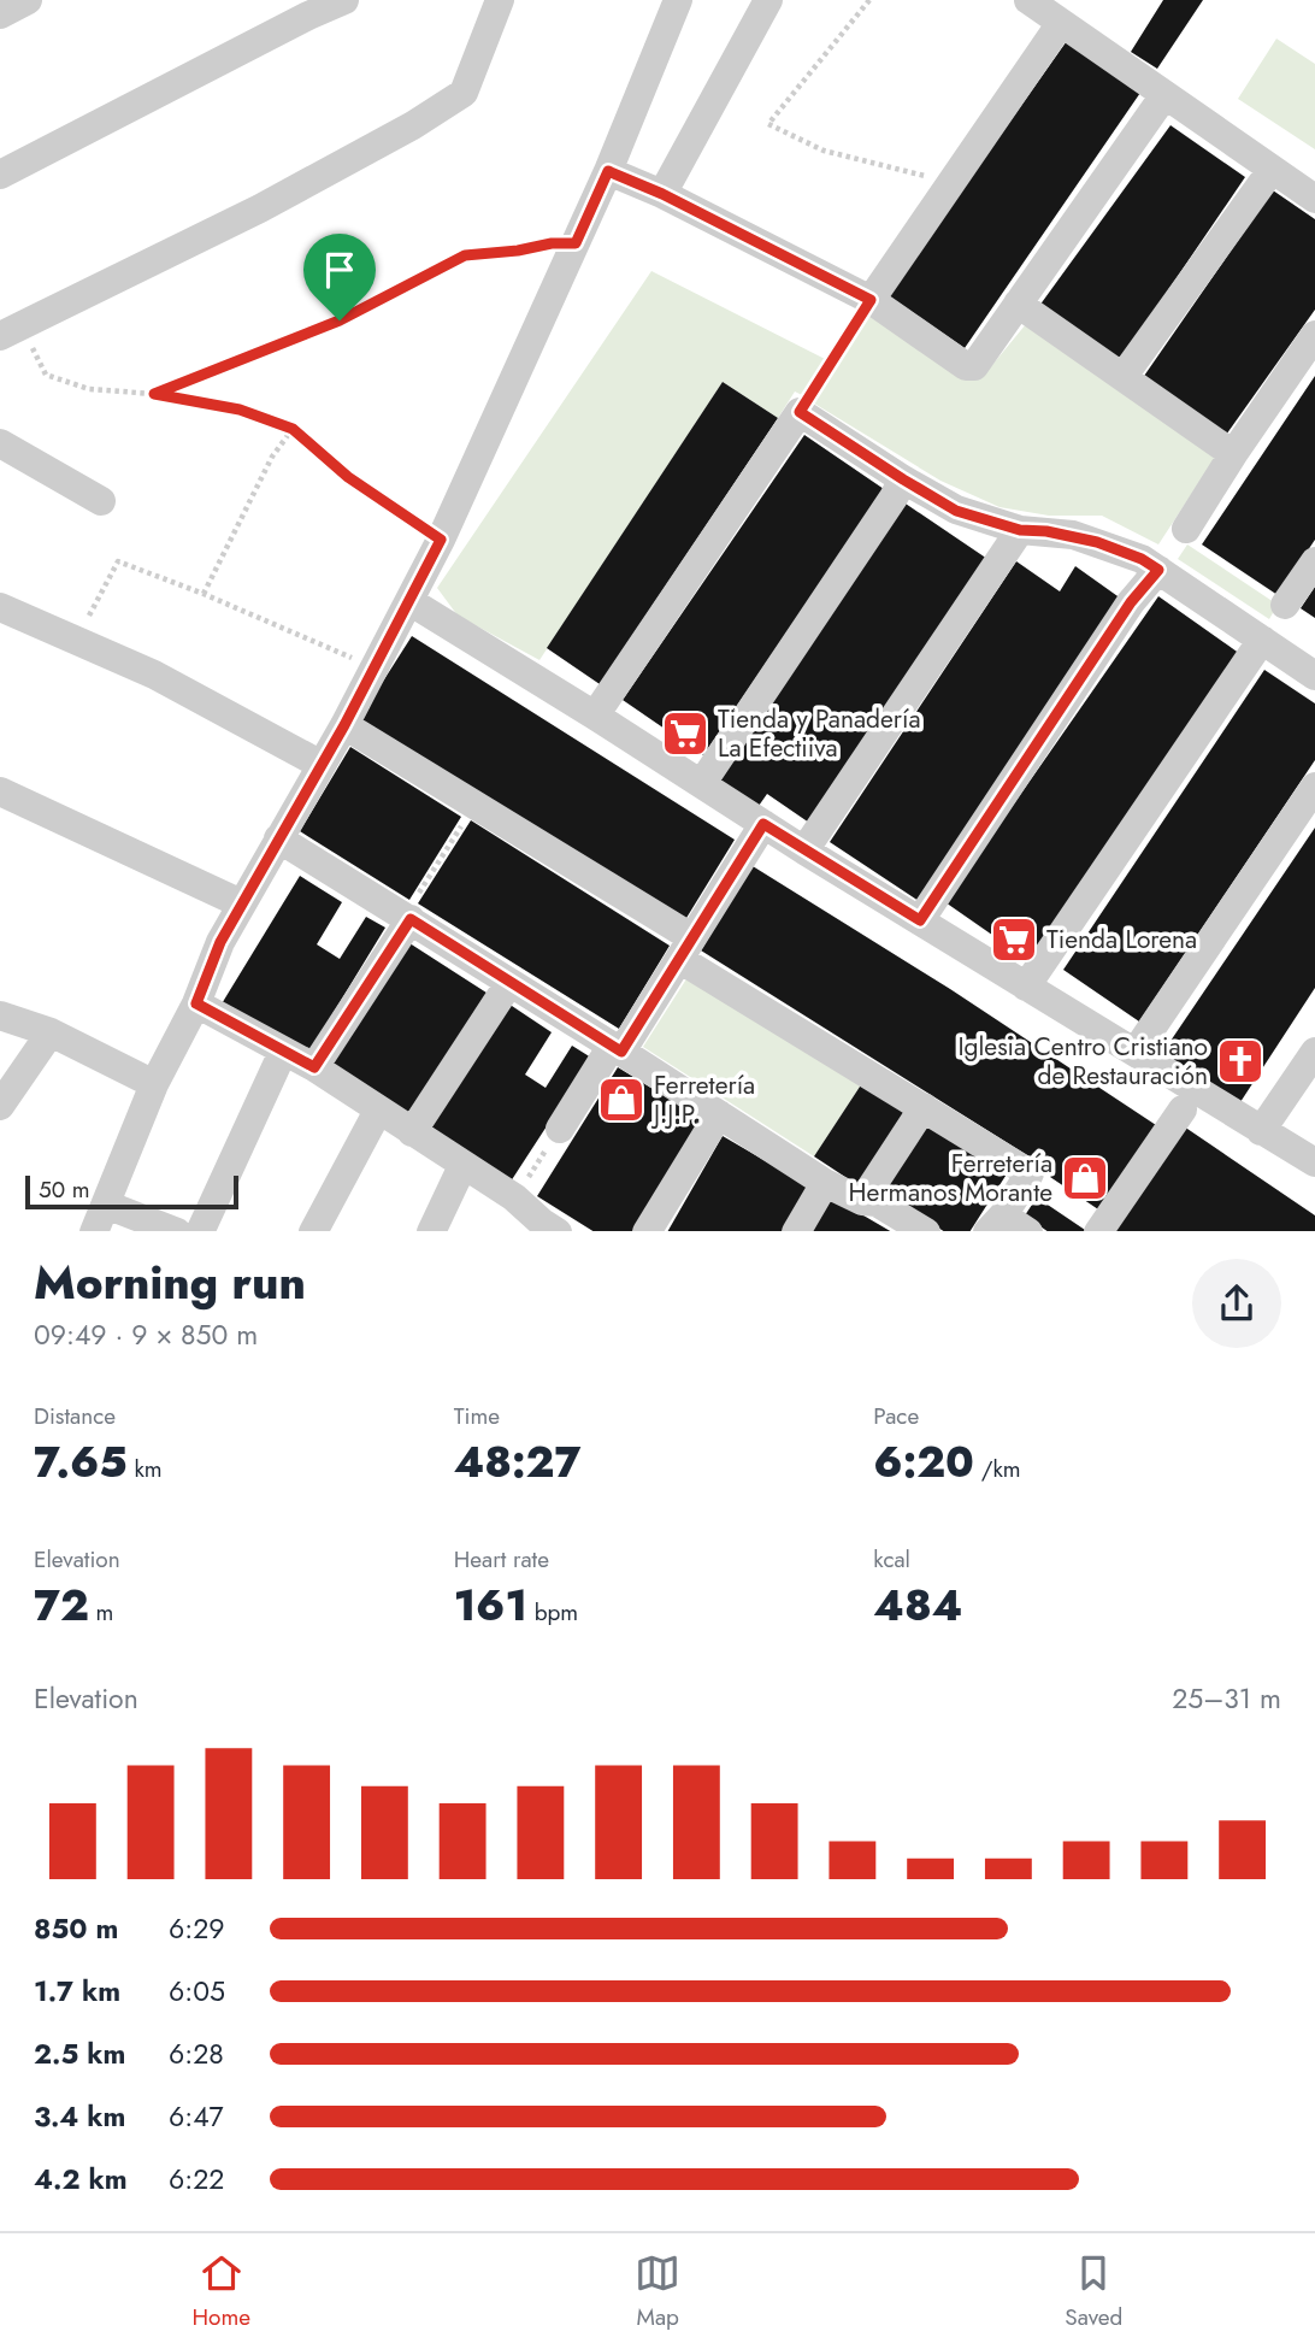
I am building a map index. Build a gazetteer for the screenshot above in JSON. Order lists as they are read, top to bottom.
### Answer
{
  "places": {
    "supermarket": ["Tienda y Panadería La Efectiiva", "Tienda Lorena"],
    "church": ["Iglesia Centro Cristiano de Restauración"],
    "shop": ["Ferretería J.J.P.", "Ferretería Hermanos Morante"]
  },
  "scale_bar": "50 m",
  "page": {
    "scale": "50 m",
    "heading": ["Morning run", "09:49 · 9 × 850 m"],
    "stats": [
      ["Distance", "7.65 km"],
      ["Time", "48:27"],
      ["Pace", "6:20 /km"],
      ["Elevation", "72 m"],
      ["Heart rate", "161 bpm"],
      ["kcal", "484"]
    ],
    "chart": ["Elevation", "25–31 m"],
    "list": [
      {
        "name": "850 m",
        "note": "6:29"
      },
      {
        "name": "1.7 km",
        "note": "6:05"
      },
      {
        "name": "2.5 km",
        "note": "6:28"
      },
      {
        "name": "3.4 km",
        "note": "6:47"
      },
      {
        "name": "4.2 km",
        "note": "6:22"
      }
    ],
    "tabs": ["Home", "Map", "Saved"]
  }
}
